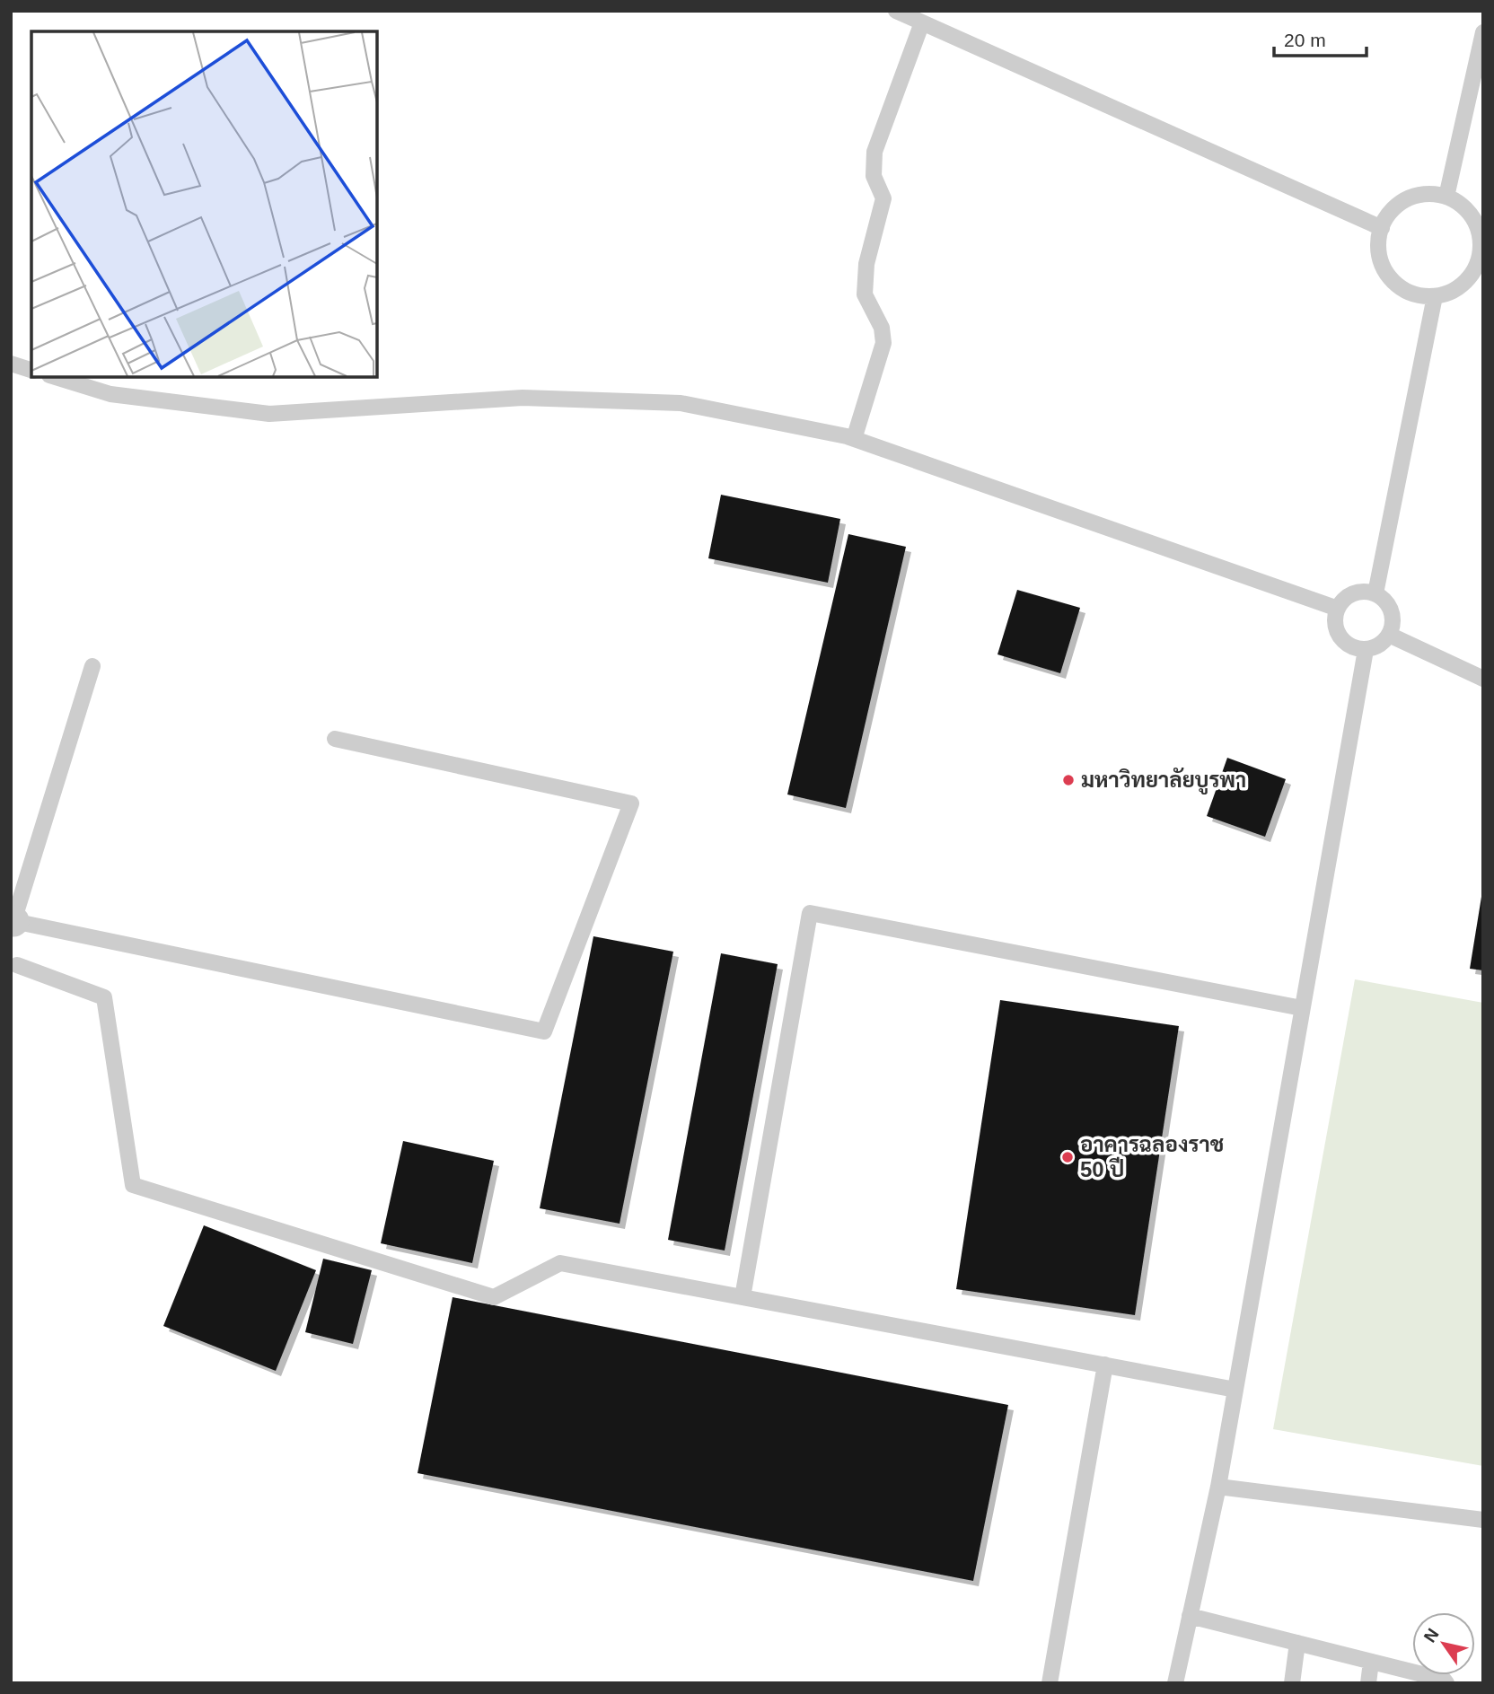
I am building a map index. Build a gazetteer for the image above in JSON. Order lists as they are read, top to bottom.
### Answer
{
  "places": ["มหาวิทยาลัยบูรพา", "อาคารฉลองราช 50 ปี"],
  "scale_bar": "20 m",
  "north": "top left"
}
